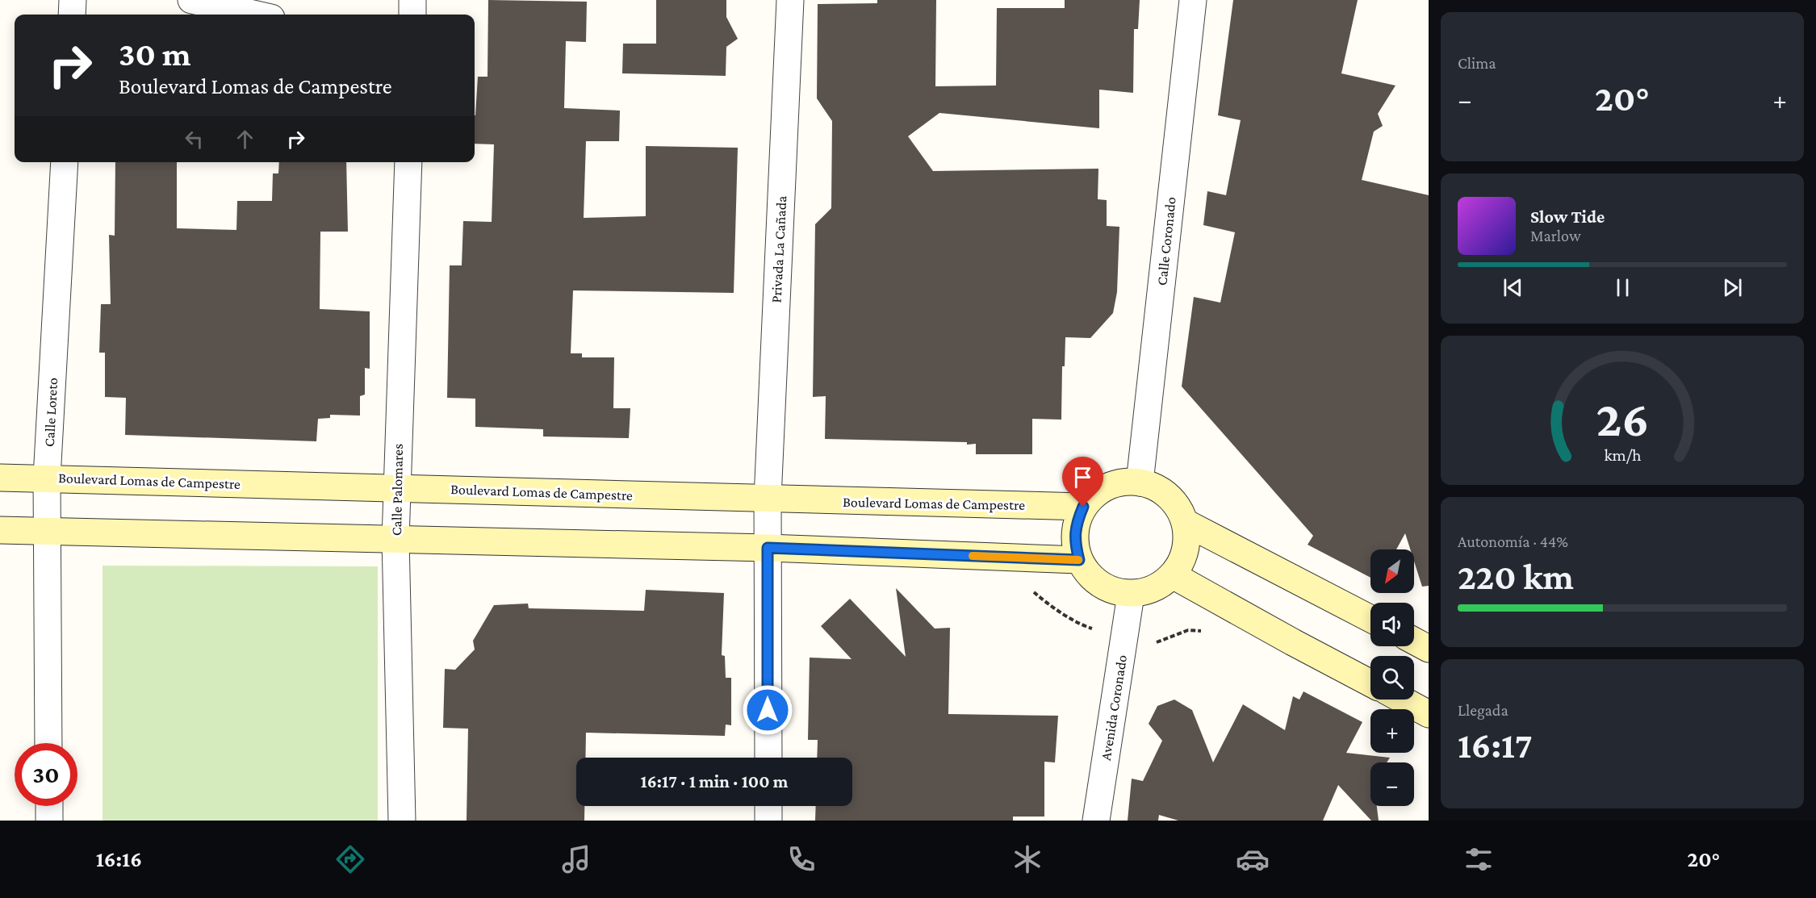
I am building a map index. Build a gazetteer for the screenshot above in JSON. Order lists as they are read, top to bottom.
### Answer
{
  "streets": {
    "main road": ["Boulevard Lomas de Campestre"],
    "street": [
      "Calle Coronado",
      "Privada La Cañada",
      "Calle Loreto",
      "Calle Palomares",
      "Avenida Coronado"
    ]
  },
  "crossings": [
    ["Calle Coronado", "Boulevard Lomas de Campestre"],
    ["Calle Coronado", "Avenida Coronado"],
    ["Privada La Cañada", "Boulevard Lomas de Campestre"],
    ["Calle Loreto", "Boulevard Lomas de Campestre"],
    ["Boulevard Lomas de Campestre", "Calle Palomares"],
    ["Boulevard Lomas de Campestre", "Avenida Coronado"]
  ],
  "north": "bottom left",
  "page": {
    "tile": [
      "Clima",
      ["Autonomía · 44%", "220 km"],
      ["Llegada", "16:17"]
    ],
    "turn": ["30 m", "Boulevard Lomas de Campestre"],
    "heat": ["−", "20°", "+"],
    "song": ["Slow Tide", "Marlow"],
    "map_buttons": ["+", "−"],
    "limit": "30",
    "trip": "16:17 · 1 min · 100 m",
    "tabs": ["16:16", "20°"],
    "gauge": ["26", "km/h"]
  }
}
